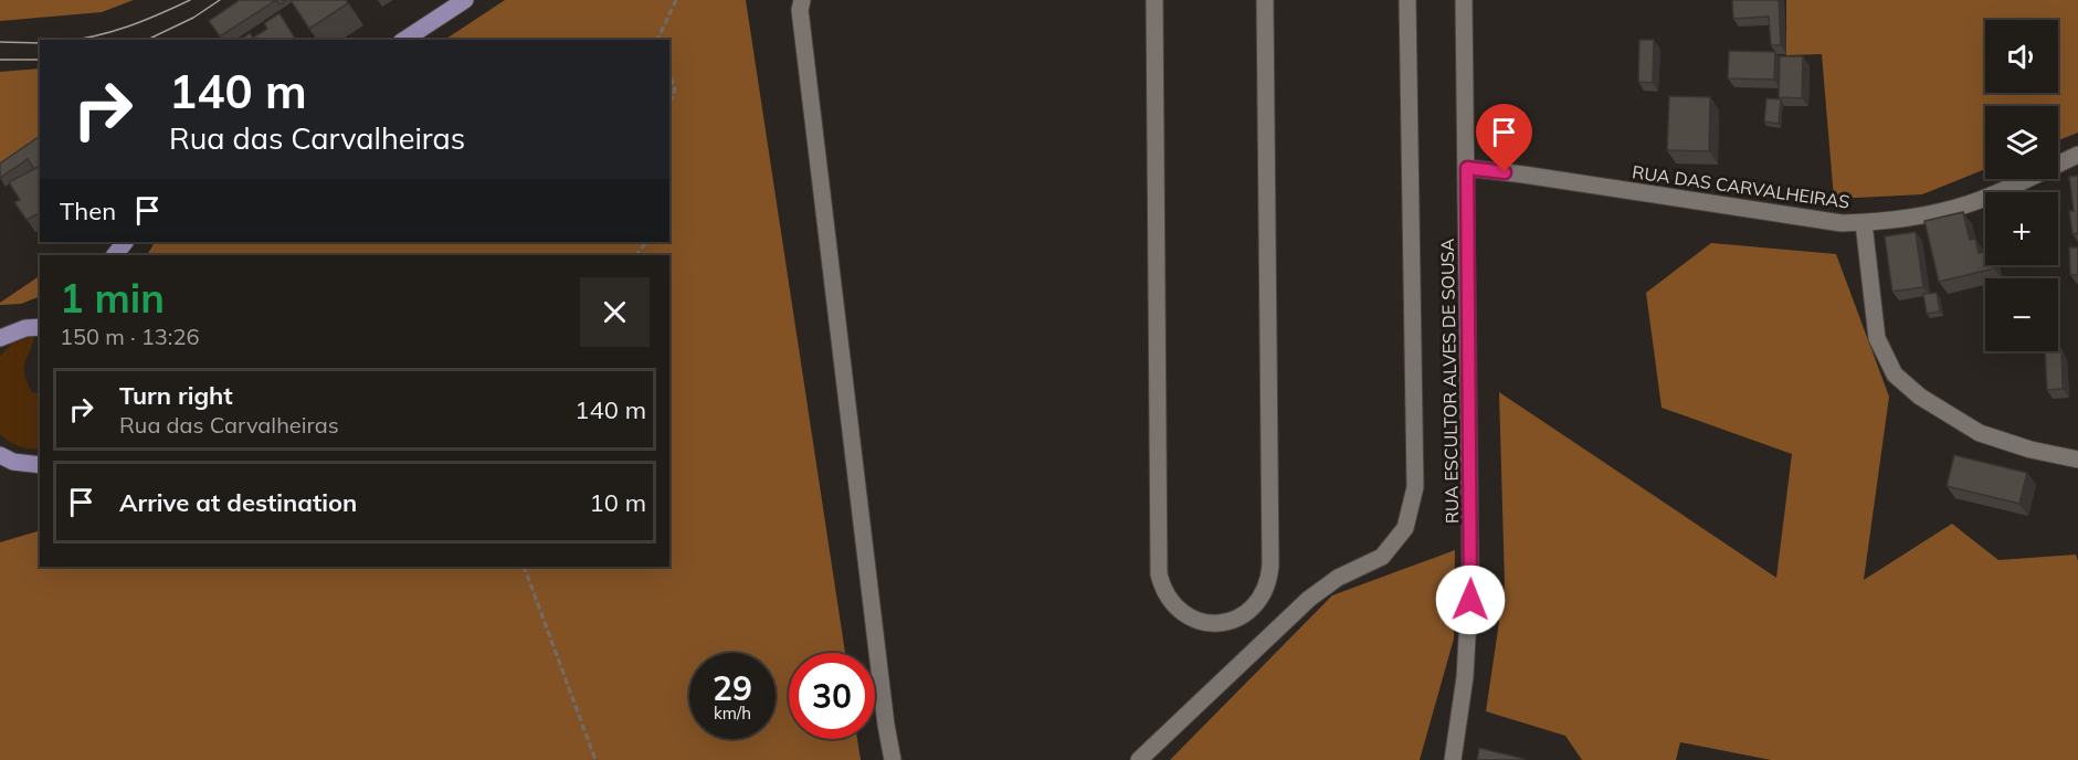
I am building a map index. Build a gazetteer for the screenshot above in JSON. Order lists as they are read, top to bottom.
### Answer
{
  "streets": {
    "street": ["RUA DAS CARVALHEIRAS", "RUA ESCULTOR ALVES DE SOUSA"]
  },
  "crossings": [
    ["RUA DAS CARVALHEIRAS", "RUA ESCULTOR ALVES DE SOUSA"]
  ],
  "page": {
    "map_buttons": ["+", "−"],
    "turn": ["140 m", "Rua das Carvalheiras"],
    "then": "Then",
    "heading": ["1 min", "150 m · 13:26"],
    "list": [
      {
        "name": "Turn right",
        "note": "Rua das Carvalheiras",
        "value": "140 m"
      },
      {
        "name": "Arrive at destination",
        "value": "10 m"
      }
    ],
    "speed": "29 km/h",
    "limit": "30"
  }
}
